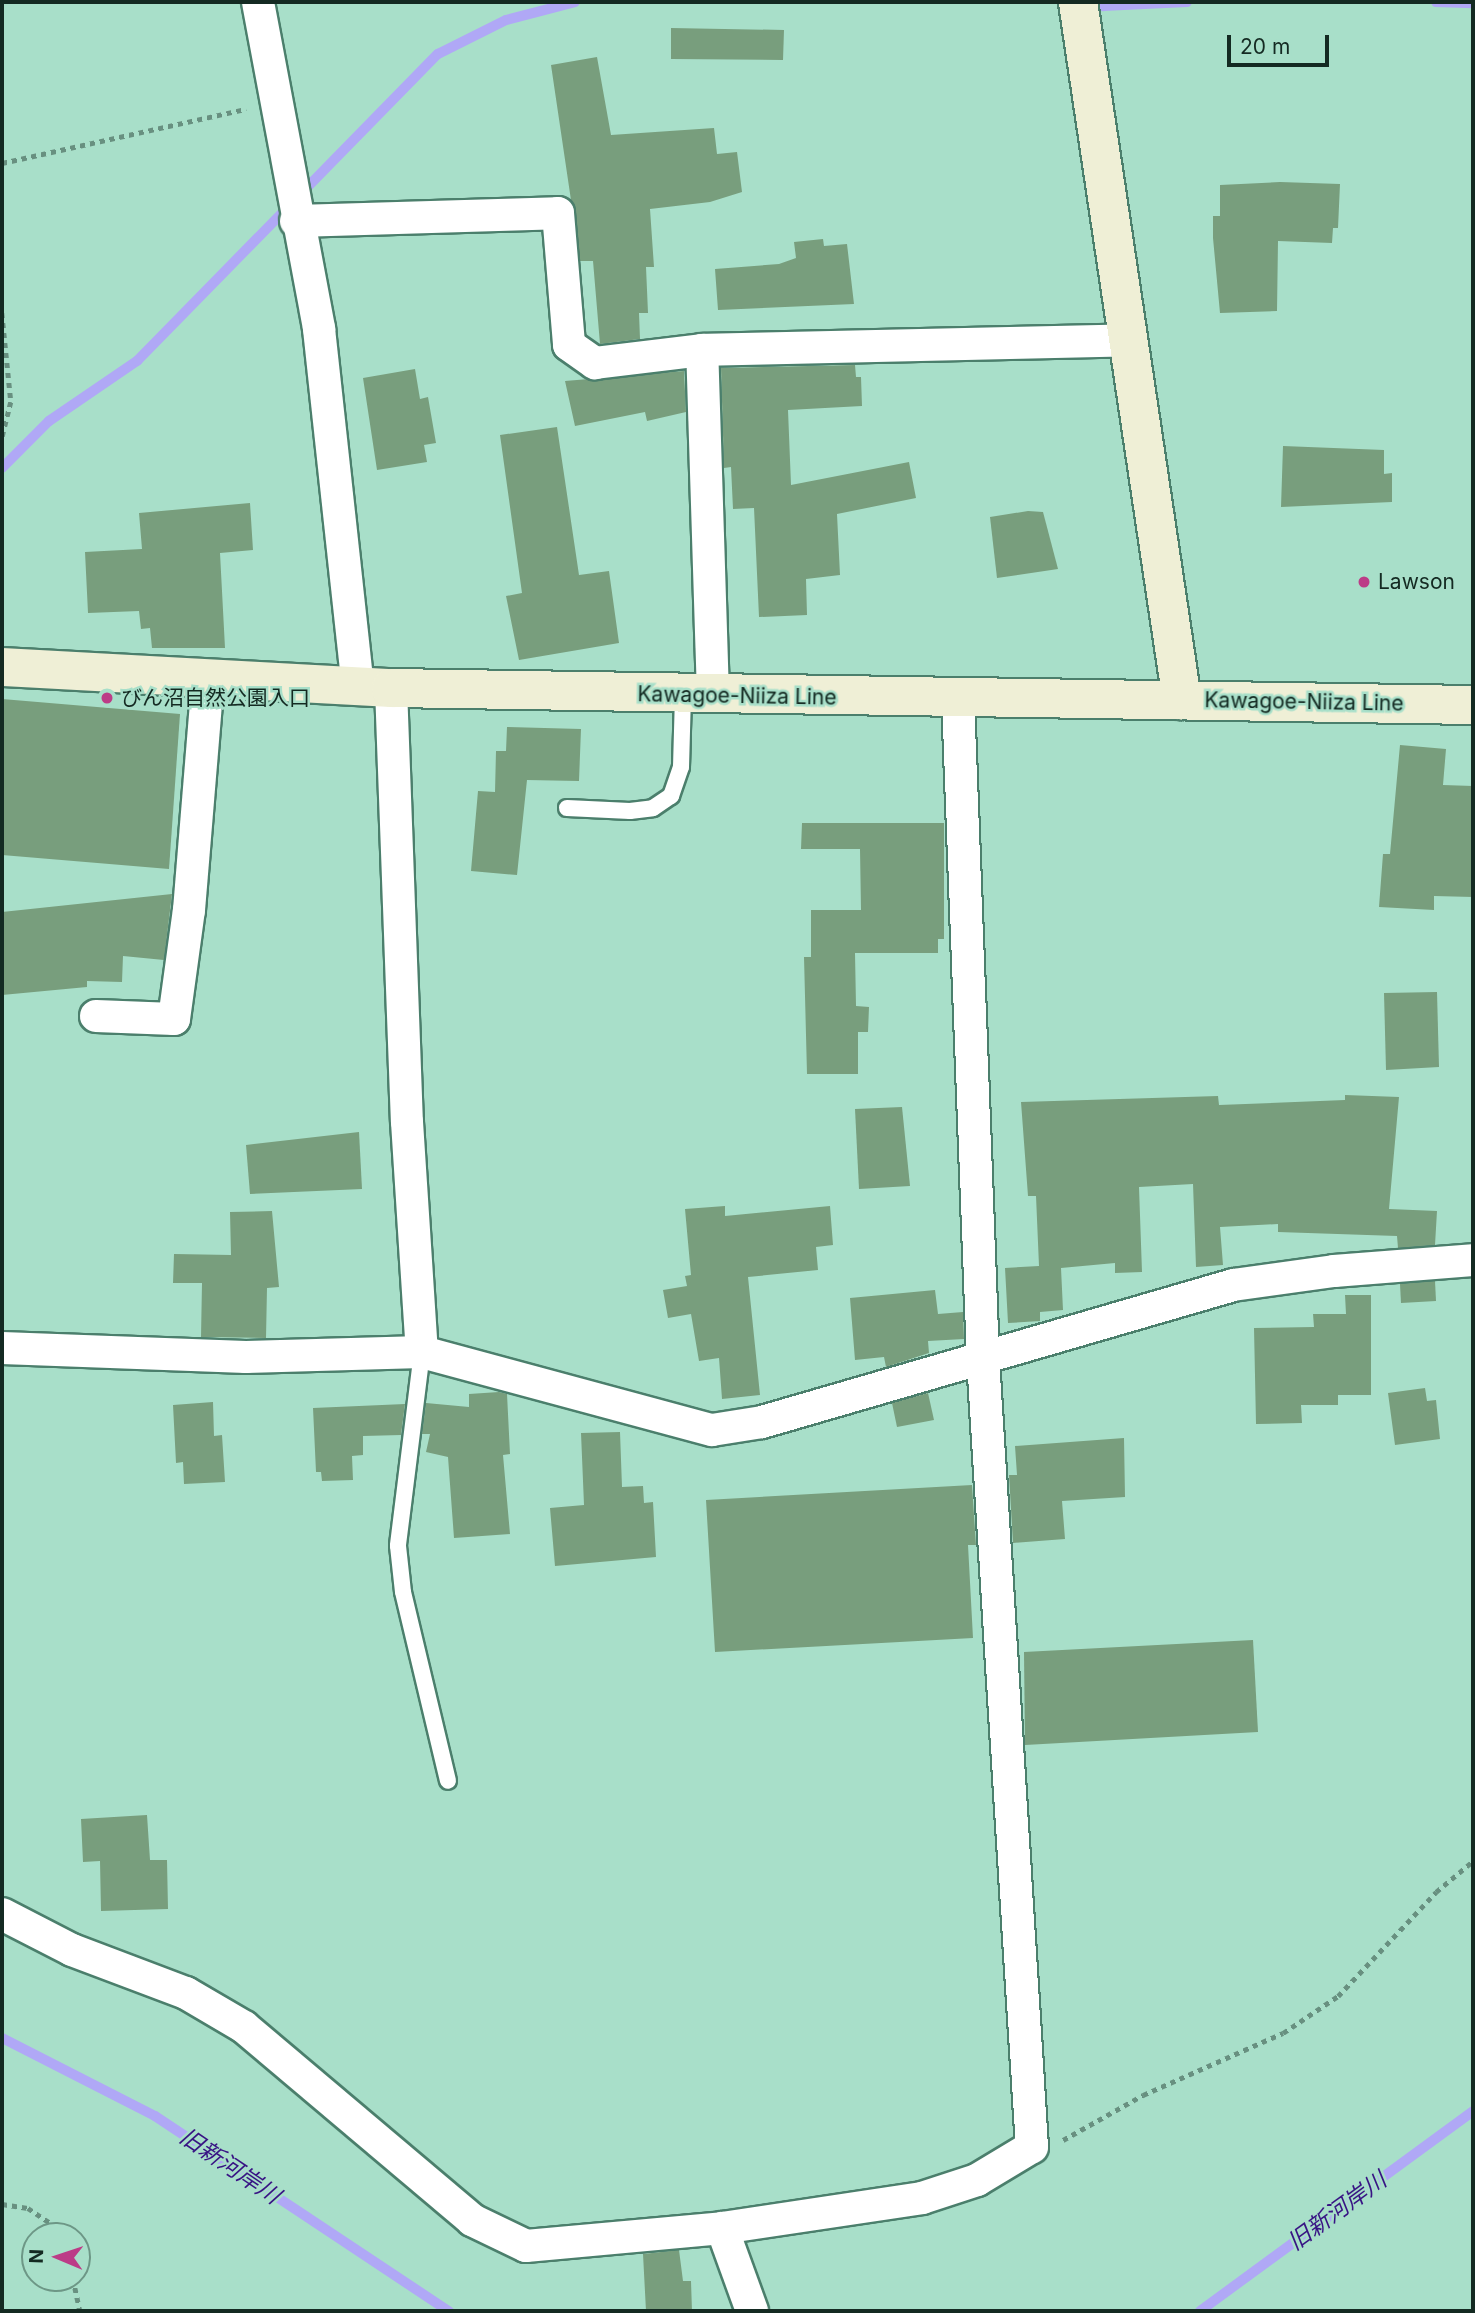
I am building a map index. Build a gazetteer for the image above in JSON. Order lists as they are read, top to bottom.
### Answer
{
  "streets": {
    "main road": ["Kawagoe-Niiza Line"]
  },
  "water": ["旧新河岸川"],
  "places": ["Lawson", "びん沼自然公園入口"],
  "scale_bar": "20 m",
  "north": "left"
}
